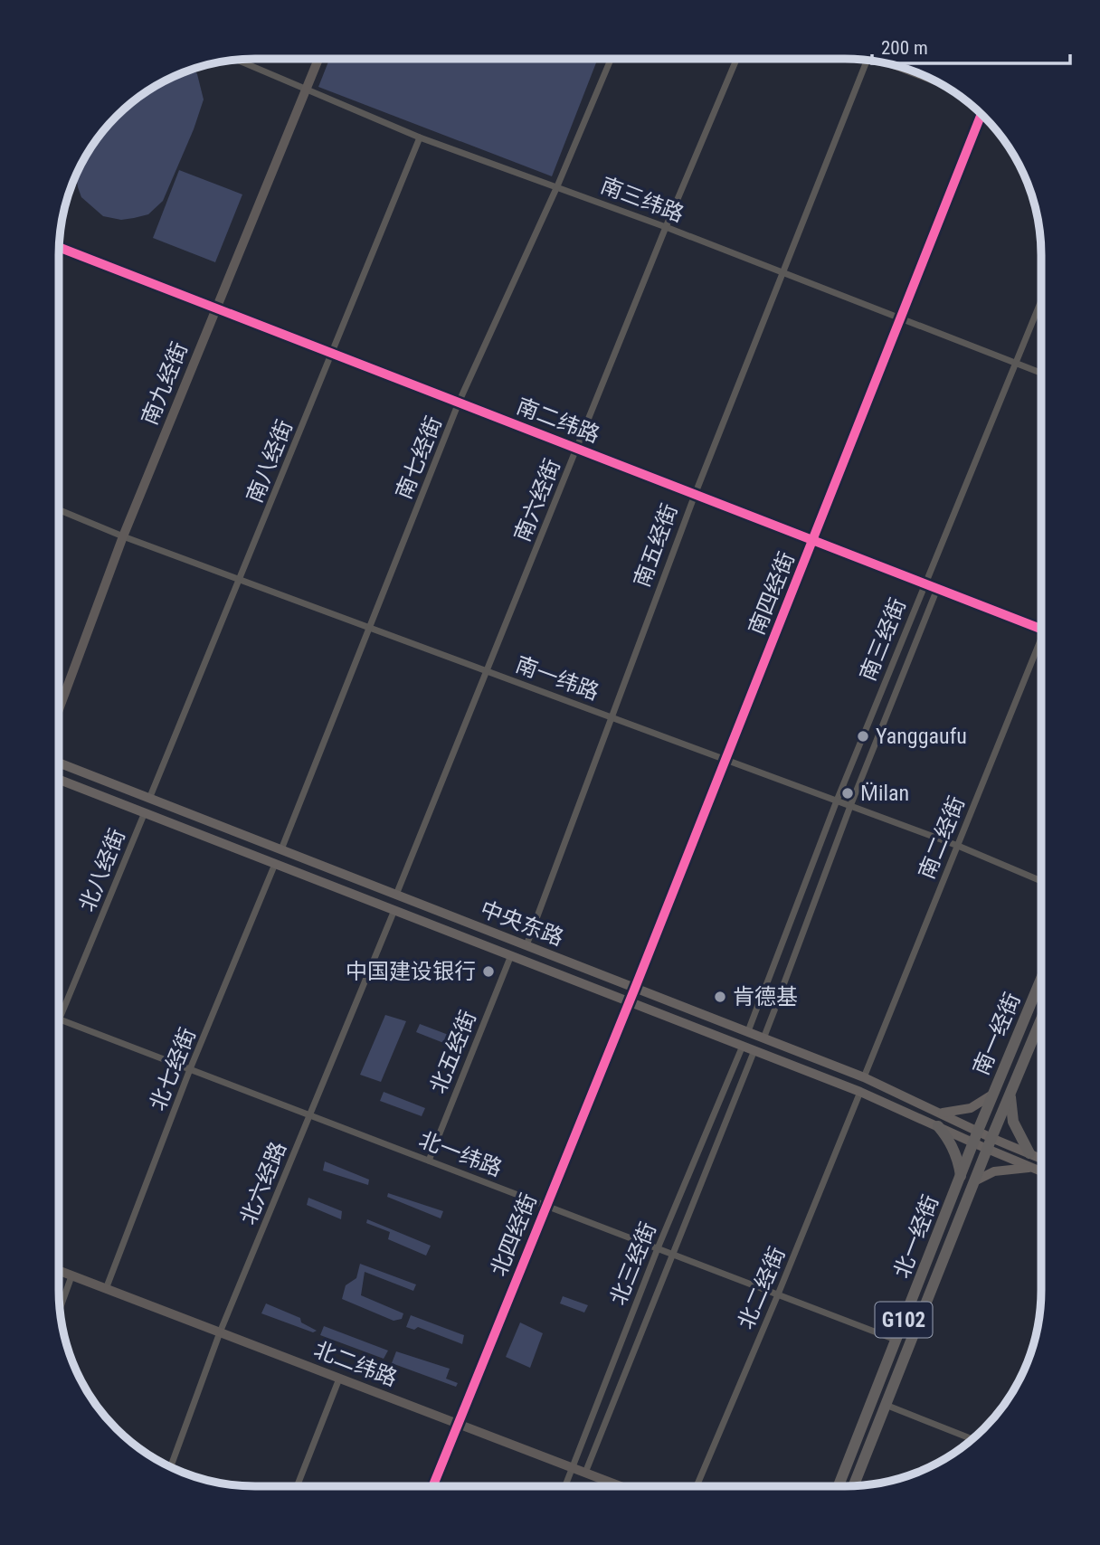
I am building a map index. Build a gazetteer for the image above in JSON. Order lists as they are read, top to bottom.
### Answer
{
  "streets": {
    "highway": ["南一经街", "北一经街", "G102"],
    "main road": ["中央东路"],
    "street": [
      "南三纬路",
      "南九经街",
      "南二纬路",
      "南七经街",
      "南八经街",
      "南六经街",
      "南五经街",
      "南四经街",
      "南三经街",
      "南一纬路",
      "南二经街",
      "北八经街",
      "北五经街",
      "北七经街",
      "北一纬路",
      "北六经路",
      "北四经街",
      "北三经街",
      "北二经街",
      "北二纬路"
    ]
  },
  "crossings": [
    ["南三纬路", "南九经街"],
    ["南三纬路", "南七经街"],
    ["南三纬路", "南八经街"],
    ["南三纬路", "南六经街"],
    ["南三纬路", "南五经街"],
    ["南三纬路", "南四经街"],
    ["南三纬路", "南三经街"],
    ["南九经街", "南二纬路"],
    ["南九经街", "南一纬路"],
    ["南二纬路", "南七经街"],
    ["南二纬路", "南八经街"],
    ["南二纬路", "南六经街"],
    ["南二纬路", "南五经街"],
    ["南二纬路", "南四经街"],
    ["南二纬路", "南三经街"],
    ["南七经街", "南一纬路"],
    ["南七经街", "中央东路"],
    ["南八经街", "南一纬路"],
    ["南八经街", "中央东路"],
    ["南六经街", "南一纬路"],
    ["南六经街", "中央东路"],
    ["南五经街", "南一纬路"],
    ["南五经街", "中央东路"],
    ["南四经街", "南一纬路"],
    ["南四经街", "中央东路"],
    ["南四经街", "北四经街"],
    ["南三经街", "南一纬路"],
    ["南一纬路", "南二经街"],
    ["南二经街", "中央东路"],
    ["北八经街", "中央东路"],
    ["北八经街", "北一纬路"],
    ["中央东路", "南一经街"],
    ["中央东路", "北五经街"],
    ["中央东路", "北七经街"],
    ["中央东路", "北六经路"],
    ["中央东路", "北四经街"],
    ["中央东路", "北一经街"],
    ["中央东路", "北三经街"],
    ["中央东路", "北二经街"],
    ["南一经街", "北一经街"],
    ["北五经街", "北一纬路"],
    ["北七经街", "北一纬路"],
    ["北七经街", "北二纬路"],
    ["北一纬路", "北六经路"],
    ["北一纬路", "北四经街"],
    ["北一纬路", "北一经街"],
    ["北一纬路", "北三经街"],
    ["北一纬路", "北二经街"],
    ["北六经路", "北二纬路"],
    ["北四经街", "北二纬路"],
    ["北三经街", "北二纬路"]
  ],
  "places": [
    "Yanggaufu",
    "M̈ilan",
    "中国建设银行",
    "肯德基"
  ],
  "scale_bar": "200 m"
}
